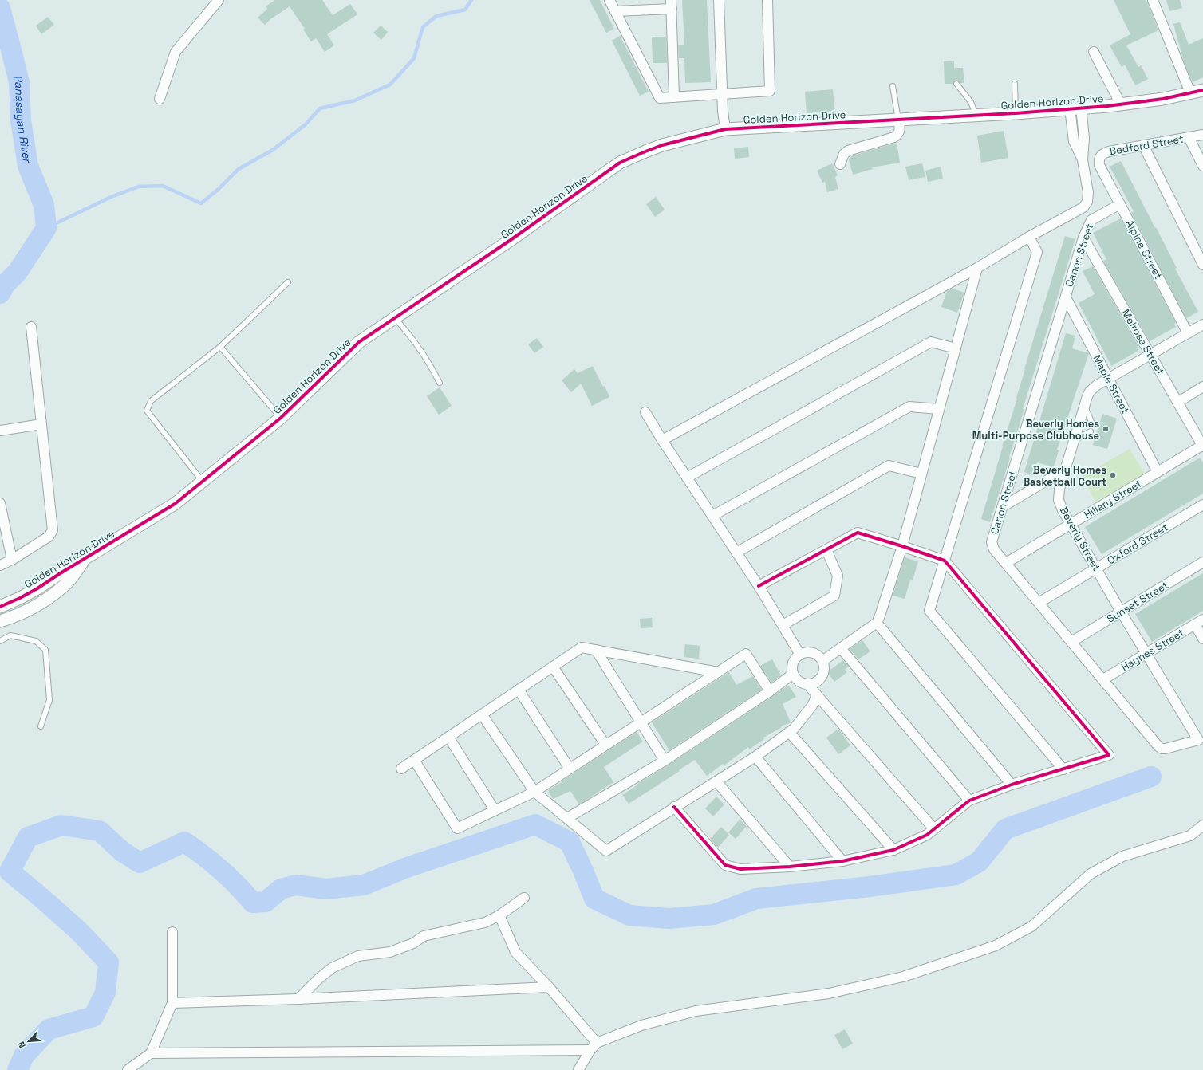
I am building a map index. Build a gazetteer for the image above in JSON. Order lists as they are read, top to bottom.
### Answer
{
  "streets": {
    "street": [
      "Golden Horizon Drive",
      "Bedford Street",
      "Alpine Street",
      "Canon Street",
      "Melrose Street",
      "Maple Street",
      "Hillary Street",
      "Beverly Street",
      "Oxford Street",
      "Sunset Street",
      "Haynes Street"
    ]
  },
  "crossings": [
    ["Bedford Street", "Alpine Street"],
    ["Alpine Street", "Canon Street"],
    ["Alpine Street", "Beverly Street"],
    ["Canon Street", "Melrose Street"],
    ["Canon Street", "Maple Street"],
    ["Canon Street", "Hillary Street"],
    ["Canon Street", "Beverly Street"],
    ["Canon Street", "Oxford Street"],
    ["Canon Street", "Sunset Street"],
    ["Canon Street", "Haynes Street"],
    ["Melrose Street", "Hillary Street"],
    ["Melrose Street", "Beverly Street"],
    ["Maple Street", "Hillary Street"],
    ["Maple Street", "Beverly Street"],
    ["Hillary Street", "Beverly Street"],
    ["Beverly Street", "Oxford Street"],
    ["Beverly Street", "Sunset Street"],
    ["Beverly Street", "Haynes Street"]
  ],
  "water": ["Panasayan River"],
  "places": ["Beverly Homes Multi-Purpose Clubhouse", "Beverly Homes Basketball Court"],
  "north": "bottom left"
}
